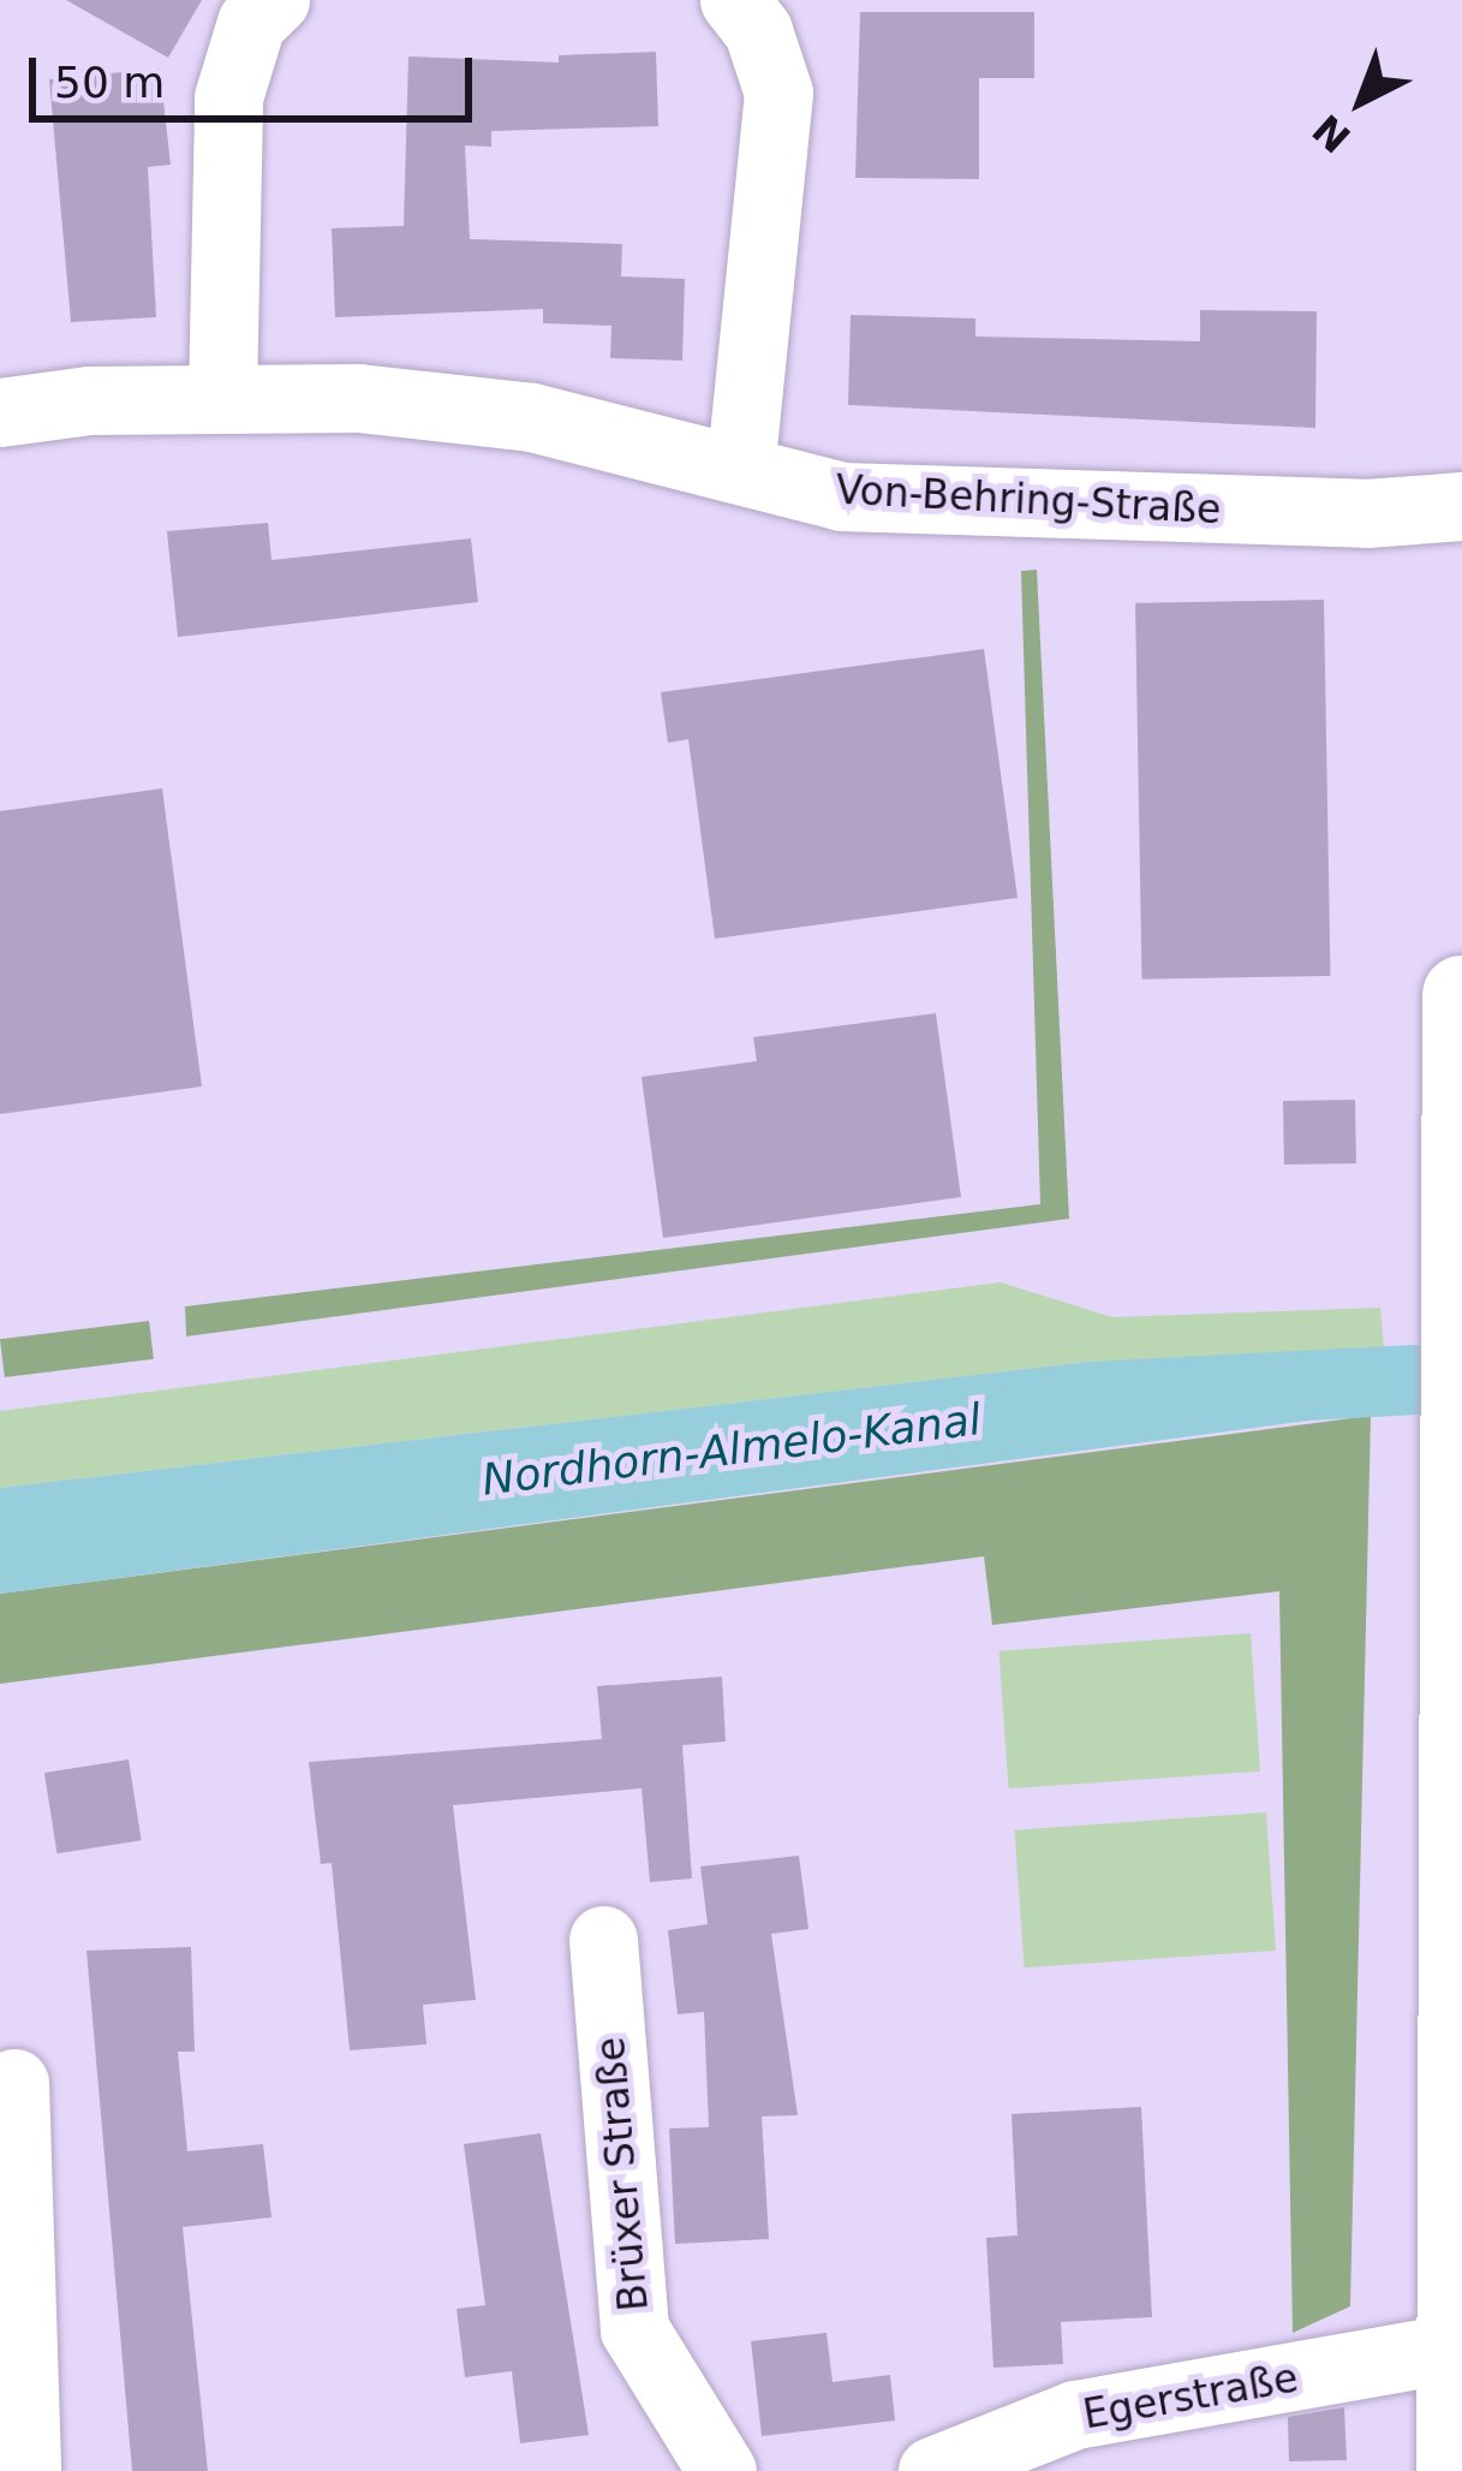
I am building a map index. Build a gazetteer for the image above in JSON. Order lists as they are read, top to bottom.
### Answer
{
  "streets": {
    "street": ["Von-Behring-Straße", "Brüxer Straße", "Egerstraße"]
  },
  "water": ["Nordhorn-Almelo-Kanal"],
  "scale_bar": "50 m",
  "north": "bottom left"
}
